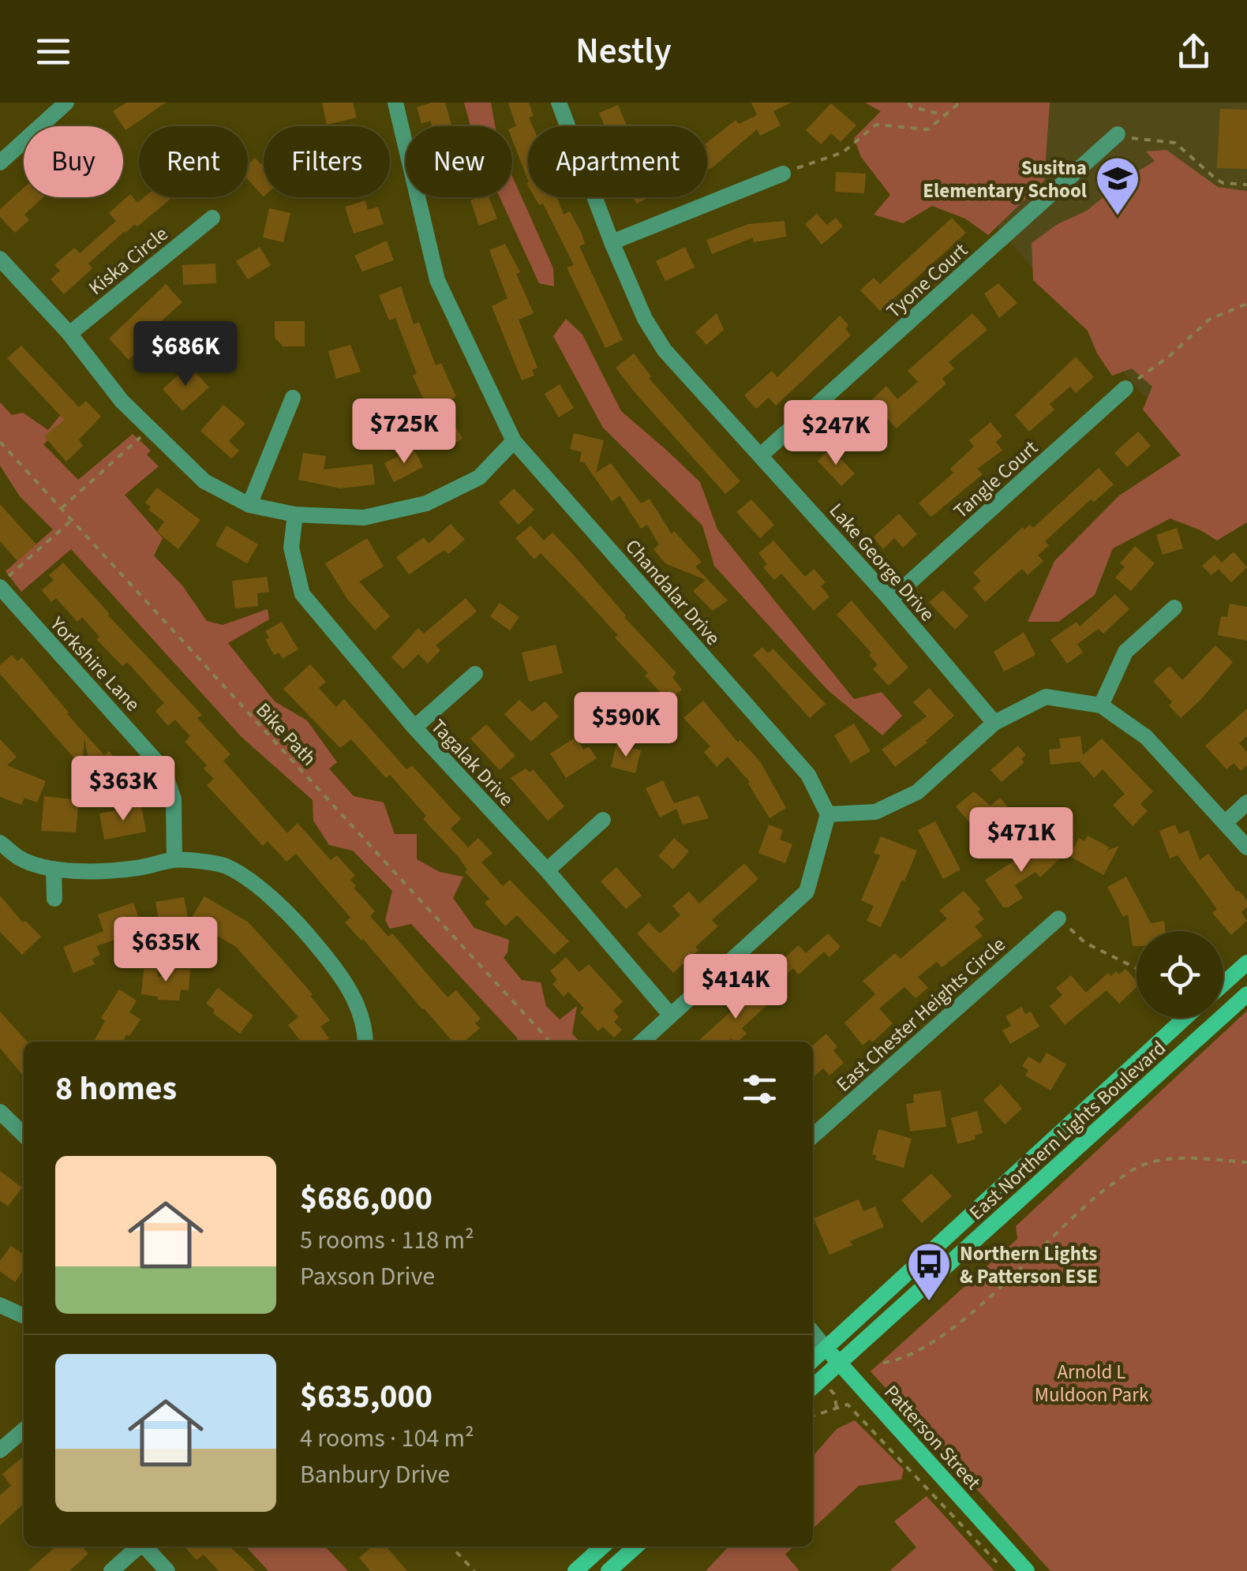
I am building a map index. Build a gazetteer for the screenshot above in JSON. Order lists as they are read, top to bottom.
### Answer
{
  "streets": {
    "main road": ["East Northern Lights Boulevard", "Patterson Street"],
    "street": [
      "Kiska Circle",
      "Tyone Court",
      "Tangle Court",
      "Lake George Drive",
      "Chandalar Drive",
      "Yorkshire Lane",
      "Tagalak Drive",
      "East Chester Heights Circle"
    ],
    "path": ["Bike Path"]
  },
  "crossings": [
    ["Tyone Court", "Lake George Drive"],
    ["Tangle Court", "Lake George Drive"],
    ["East Northern Lights Boulevard", "Patterson Street"]
  ],
  "parks": ["Arnold L Muldoon Park"],
  "places": {
    "school or university": ["Susitna Elementary School"],
    "bus stop": ["Northern Lights & Patterson ESE"]
  },
  "page": {
    "header": "Nestly",
    "chip": [
      "Buy",
      "Rent",
      "Filters",
      "New",
      "Apartment"
    ],
    "price": [
      "$686K",
      "$725K",
      "$247K",
      "$590K",
      "$363K",
      "$471K",
      "$635K",
      "$414K"
    ],
    "heading": "8 homes",
    "list": [
      {
        "name": "$686,000",
        "note": "5 rooms · 118 m² · Paxson Drive"
      },
      {
        "name": "$635,000",
        "note": "4 rooms · 104 m² · Banbury Drive"
      }
    ]
  }
}
